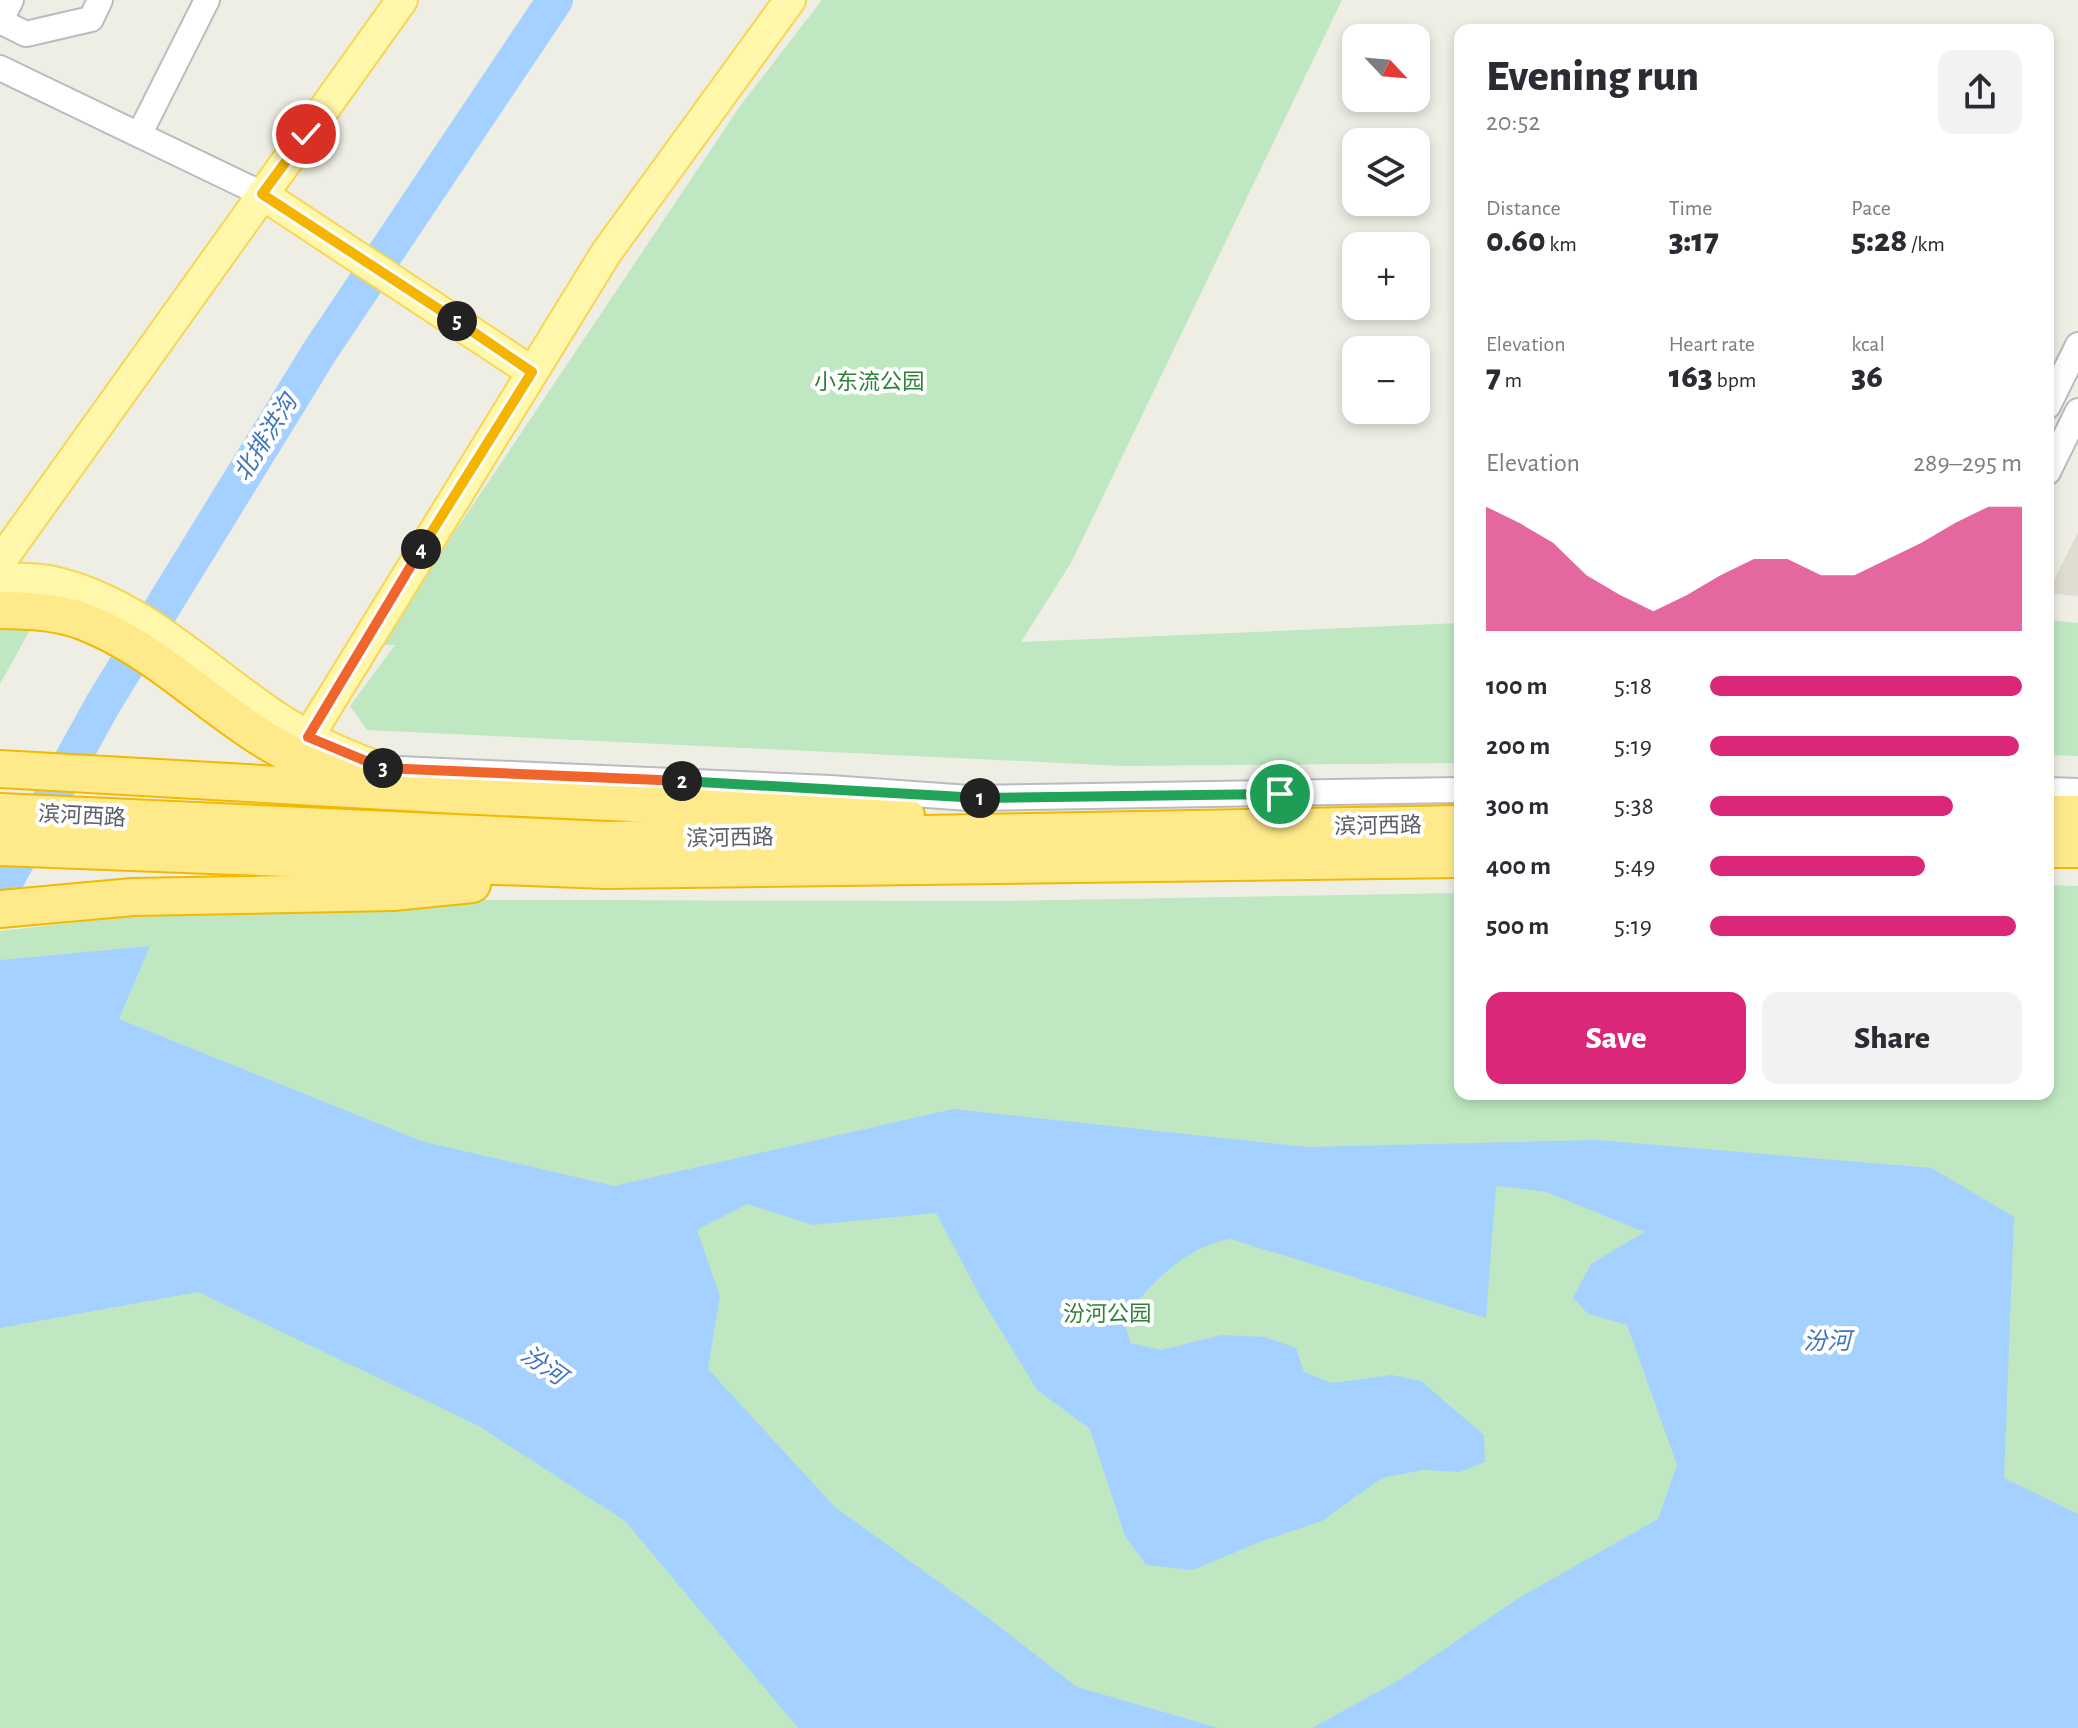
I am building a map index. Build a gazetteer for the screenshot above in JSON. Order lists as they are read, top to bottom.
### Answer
{
  "streets": {
    "highway": ["滨河西路"]
  },
  "water": ["北排洪沟", "汾河"],
  "parks": ["小东流公园", "汾河公园"],
  "north": "bottom right",
  "page": {
    "map_buttons": ["+", "−"],
    "heading": ["Evening run", "20:52"],
    "stats": [
      ["Distance", "0.60 km"],
      ["Time", "3:17"],
      ["Pace", "5:28 /km"],
      ["Elevation", "7 m"],
      ["Heart rate", "163 bpm"],
      ["kcal", "36"]
    ],
    "pins": [
      "5",
      "4",
      "3",
      "2",
      "1"
    ],
    "chart": ["Elevation", "289–295 m"],
    "list": [
      {
        "name": "100 m",
        "note": "5:18"
      },
      {
        "name": "200 m",
        "note": "5:19"
      },
      {
        "name": "300 m",
        "note": "5:38"
      },
      {
        "name": "400 m",
        "note": "5:49"
      },
      {
        "name": "500 m",
        "note": "5:19"
      }
    ],
    "buttons": ["Save", "Share"]
  }
}
